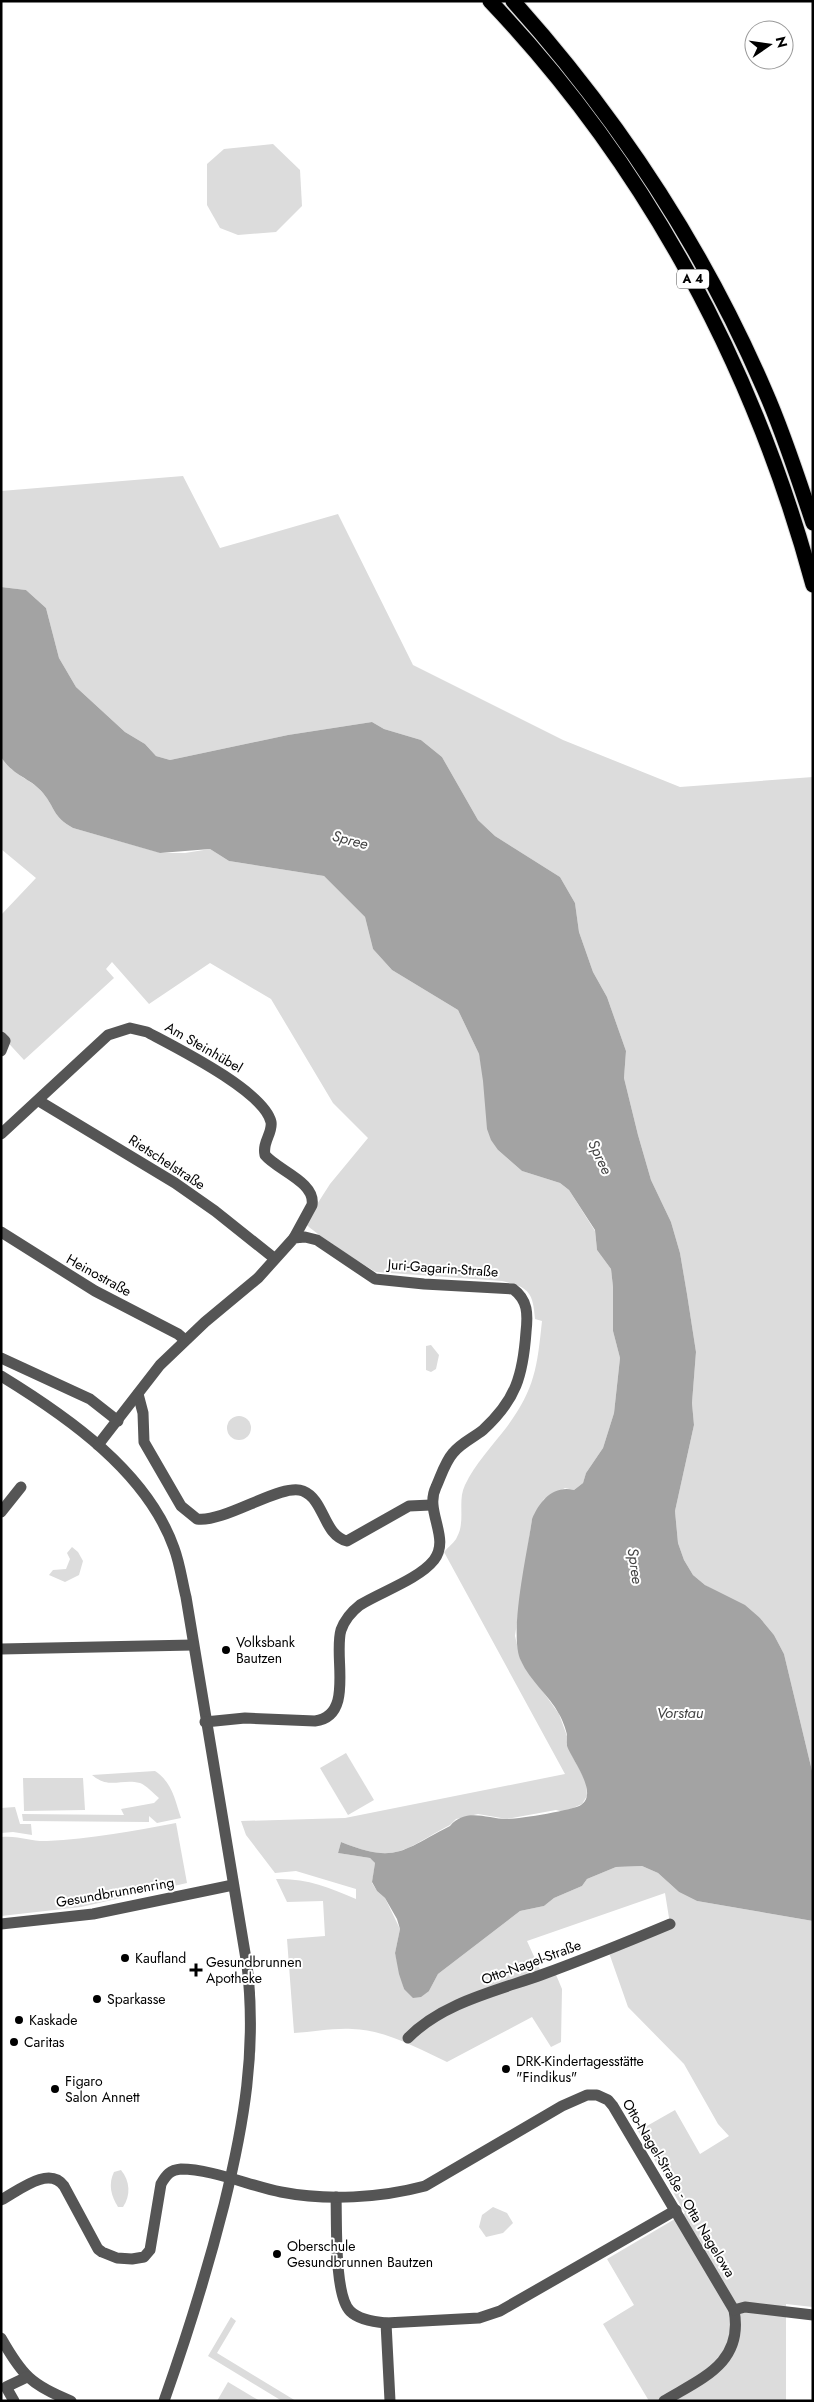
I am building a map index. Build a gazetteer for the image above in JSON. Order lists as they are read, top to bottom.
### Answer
{
  "streets": {
    "highway": ["A 4"],
    "street": [
      "Am Steinhübel",
      "Rietschelstraße",
      "Juri-Gagarin-Straße",
      "Heinostraße",
      "Gesundbrunnenring",
      "Otto-Nagel-Straße",
      "Otto-Nagel-Straße - Otta Nagelowa"
    ]
  },
  "crossings": [
    ["Am Steinhübel", "Rietschelstraße"],
    ["Am Steinhübel", "Juri-Gagarin-Straße"]
  ],
  "water": ["Spree", "Vorstau"],
  "places": {
    "other": [
      "Volksbank Bautzen",
      "Kaufland",
      "Sparkasse",
      "Kaskade",
      "Caritas",
      "DRK-Kindertagesstätte \"Findikus\"",
      "Figaro Salon Annett",
      "Oberschule Gesundbrunnen Bautzen"
    ],
    "health": ["Gesundbrunnen Apotheke"]
  },
  "north": "right"
}
